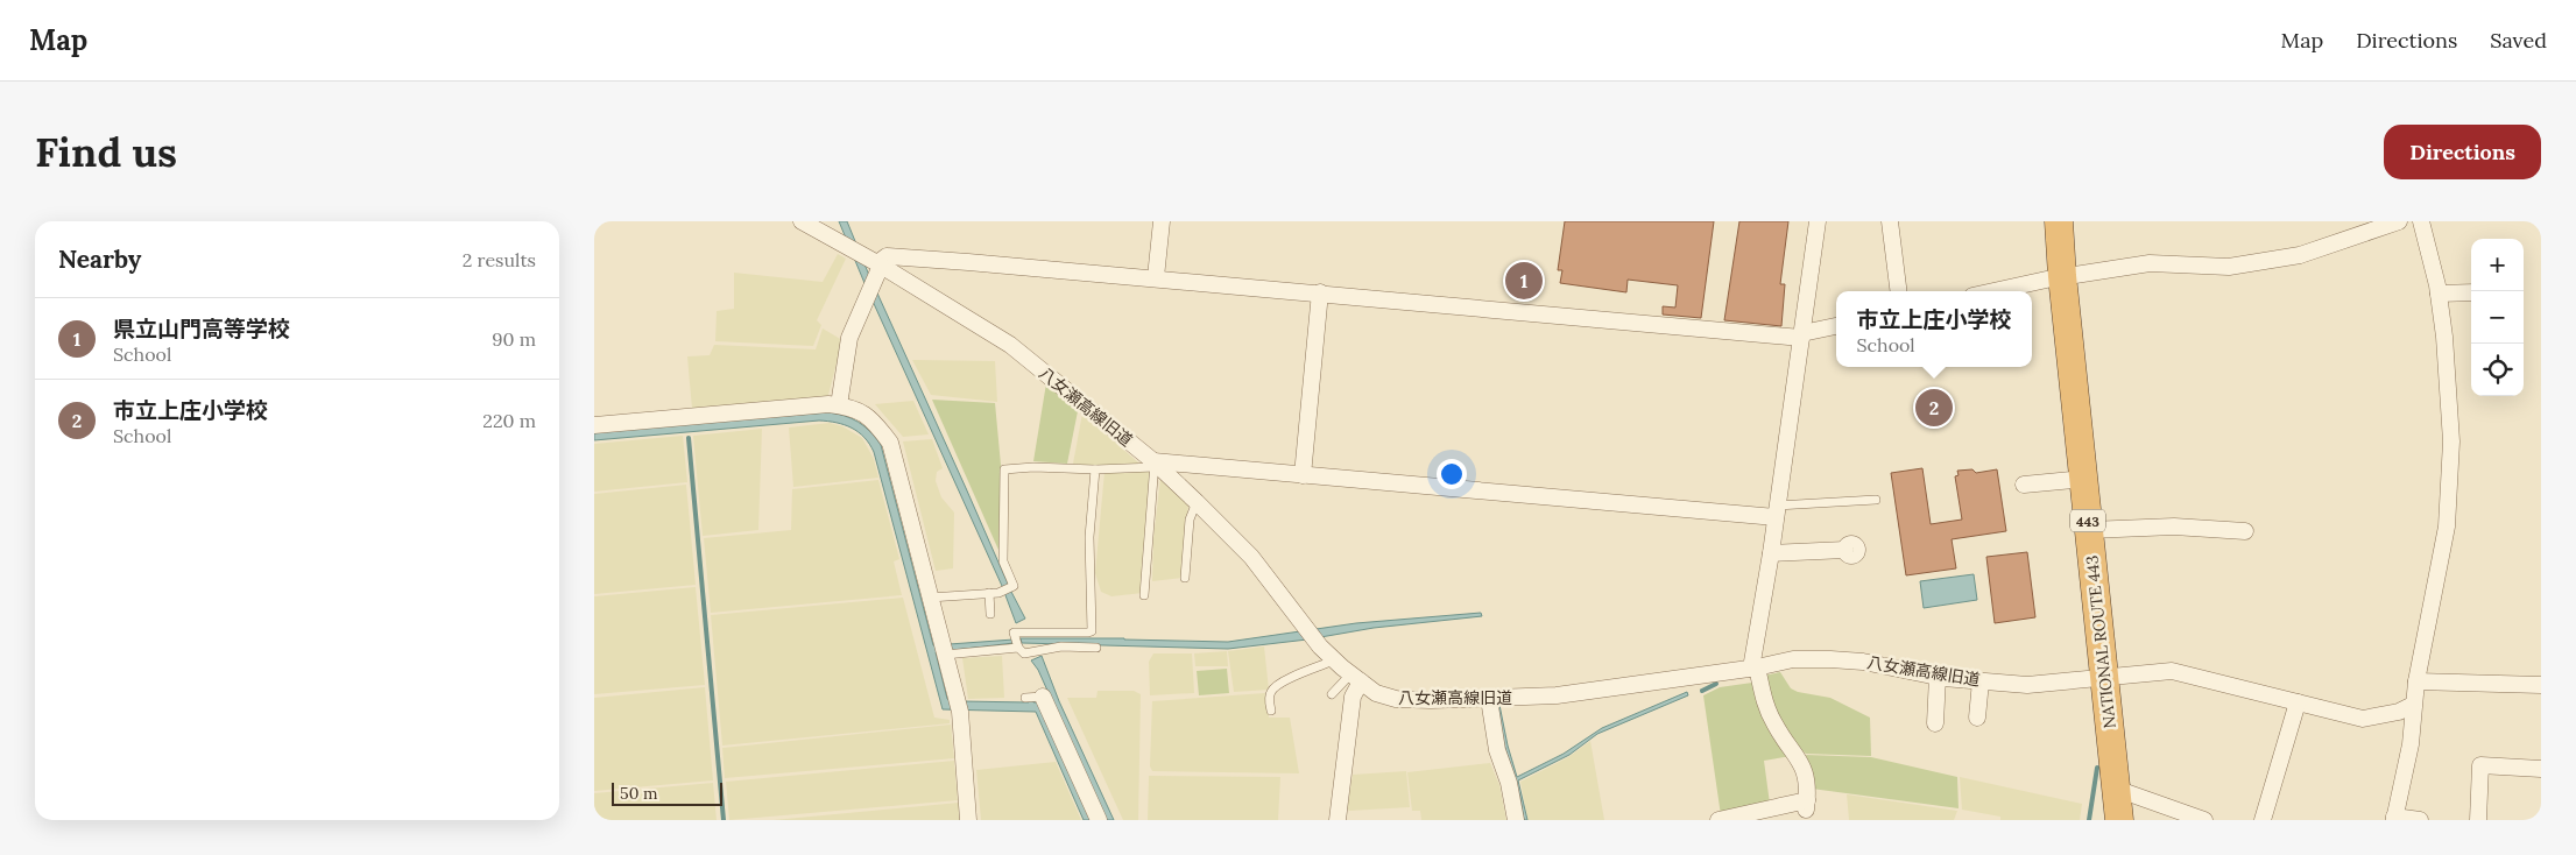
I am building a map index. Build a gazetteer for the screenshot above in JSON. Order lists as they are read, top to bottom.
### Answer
{
  "streets": {
    "highway": ["443", "NATIONAL ROUTE 443"],
    "street": ["八女瀬高線旧道"]
  },
  "crossings": [
    ["八女瀬高線旧道", "NATIONAL ROUTE 443"]
  ],
  "scale_bar": "50 m",
  "page": {
    "header": "Map",
    "nav": ["Map", "Directions", "Saved"],
    "buttons": "Directions",
    "title": "Find us",
    "heading": ["Nearby", "2 results"],
    "map_buttons": ["+", "−"],
    "pins": ["1", "2"],
    "popup": ["市立上庄小学校", "School"],
    "list": [
      {
        "mark": "1",
        "name": "県立山門高等学校",
        "note": "School",
        "value": "90 m"
      },
      {
        "mark": "2",
        "name": "市立上庄小学校",
        "note": "School",
        "value": "220 m"
      }
    ],
    "scale": "50 m"
  }
}
